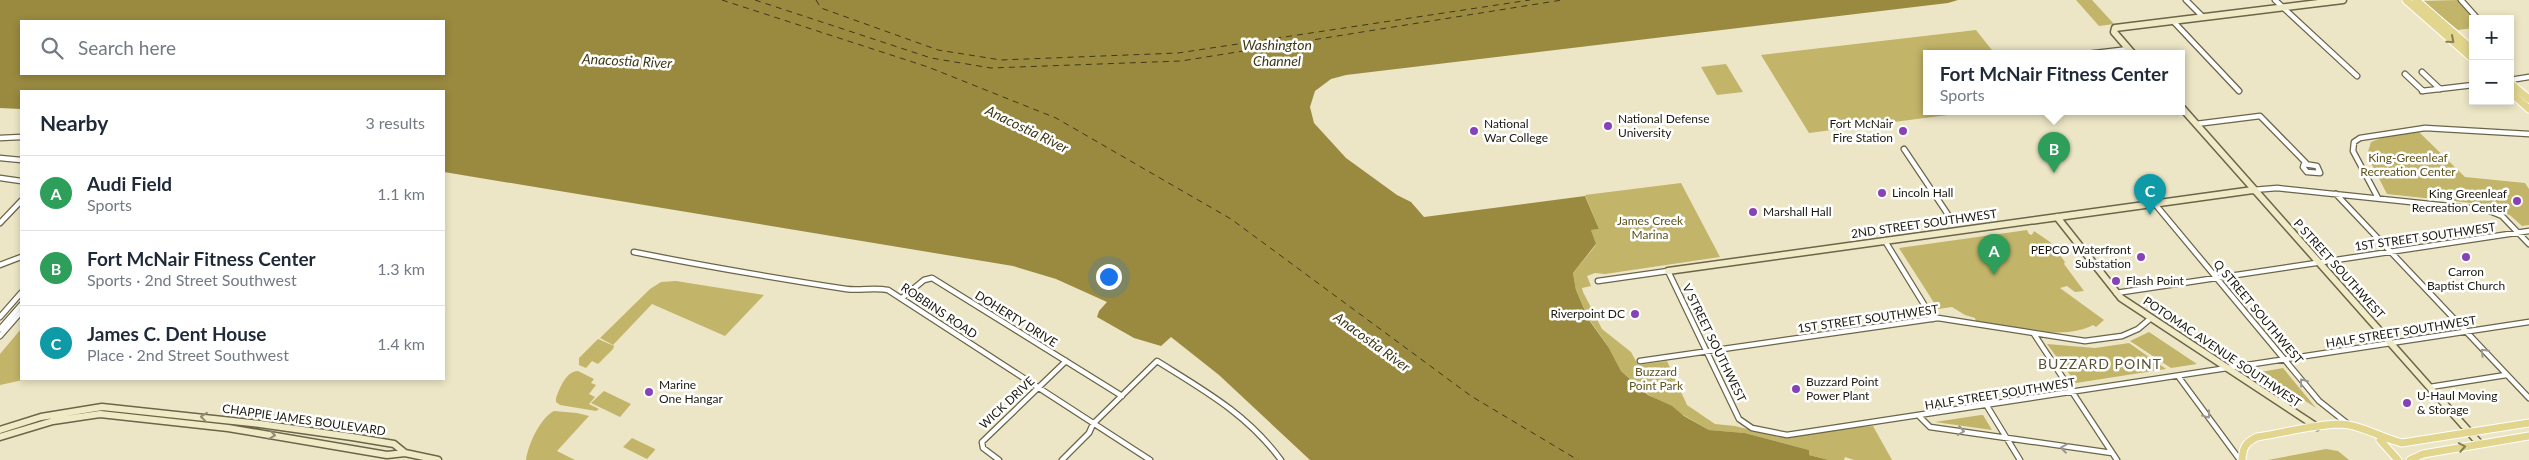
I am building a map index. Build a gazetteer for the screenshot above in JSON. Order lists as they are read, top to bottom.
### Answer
{
  "streets": {
    "street": [
      "2ND STREET SOUTHWEST",
      "1ST STREET SOUTHWEST",
      "P STREET SOUTHWEST",
      "ROBBINS ROAD",
      "Q STREET SOUTHWEST",
      "DOHERTY DRIVE",
      "HALF STREET SOUTHWEST",
      "V STREET SOUTHWEST",
      "POTOMAC AVENUE SOUTHWEST",
      "WICK DRIVE",
      "CHAPPIE JAMES BOULEVARD"
    ]
  },
  "crossings": [
    ["2ND STREET SOUTHWEST", "P STREET SOUTHWEST"],
    ["2ND STREET SOUTHWEST", "Q STREET SOUTHWEST"],
    ["2ND STREET SOUTHWEST", "V STREET SOUTHWEST"],
    ["2ND STREET SOUTHWEST", "POTOMAC AVENUE SOUTHWEST"],
    ["1ST STREET SOUTHWEST", "P STREET SOUTHWEST"],
    ["1ST STREET SOUTHWEST", "Q STREET SOUTHWEST"],
    ["1ST STREET SOUTHWEST", "V STREET SOUTHWEST"],
    ["1ST STREET SOUTHWEST", "POTOMAC AVENUE SOUTHWEST"],
    ["P STREET SOUTHWEST", "HALF STREET SOUTHWEST"],
    ["ROBBINS ROAD", "DOHERTY DRIVE"],
    ["ROBBINS ROAD", "WICK DRIVE"],
    ["Q STREET SOUTHWEST", "HALF STREET SOUTHWEST"],
    ["DOHERTY DRIVE", "WICK DRIVE"],
    ["HALF STREET SOUTHWEST", "V STREET SOUTHWEST"],
    ["HALF STREET SOUTHWEST", "POTOMAC AVENUE SOUTHWEST"]
  ],
  "districts": ["BUZZARD POINT"],
  "water": ["Washington Channel", "Anacostia River"],
  "parks": ["King-Greenleaf Recreation Center", "James Creek Marina", "Buzzard Point Park"],
  "places": [
    "National Defense University",
    "National War College",
    "Fort McNair Fire Station",
    "Lincoln Hall",
    "King Greenleaf Recreation Center",
    "Marshall Hall",
    "PEPCO Waterfront Substation",
    "Carron Baptist Church",
    "Flash Point",
    "Riverpoint DC",
    "Buzzard Point Power Plant",
    "Marine One Hangar",
    "U-Haul Moving & Storage"
  ],
  "page": {
    "map_buttons": ["+", "−"],
    "search": "Search here",
    "popup": ["Fort McNair Fitness Center", "Sports"],
    "heading": ["Nearby", "3 results"],
    "pins": ["B", "C", "A"],
    "list": [
      {
        "mark": "A",
        "name": "Audi Field",
        "note": "Sports",
        "value": "1.1 km"
      },
      {
        "mark": "B",
        "name": "Fort McNair Fitness Center",
        "note": "Sports · 2nd Street Southwest",
        "value": "1.3 km"
      },
      {
        "mark": "C",
        "name": "James C. Dent House",
        "note": "Place · 2nd Street Southwest",
        "value": "1.4 km"
      }
    ]
  }
}
